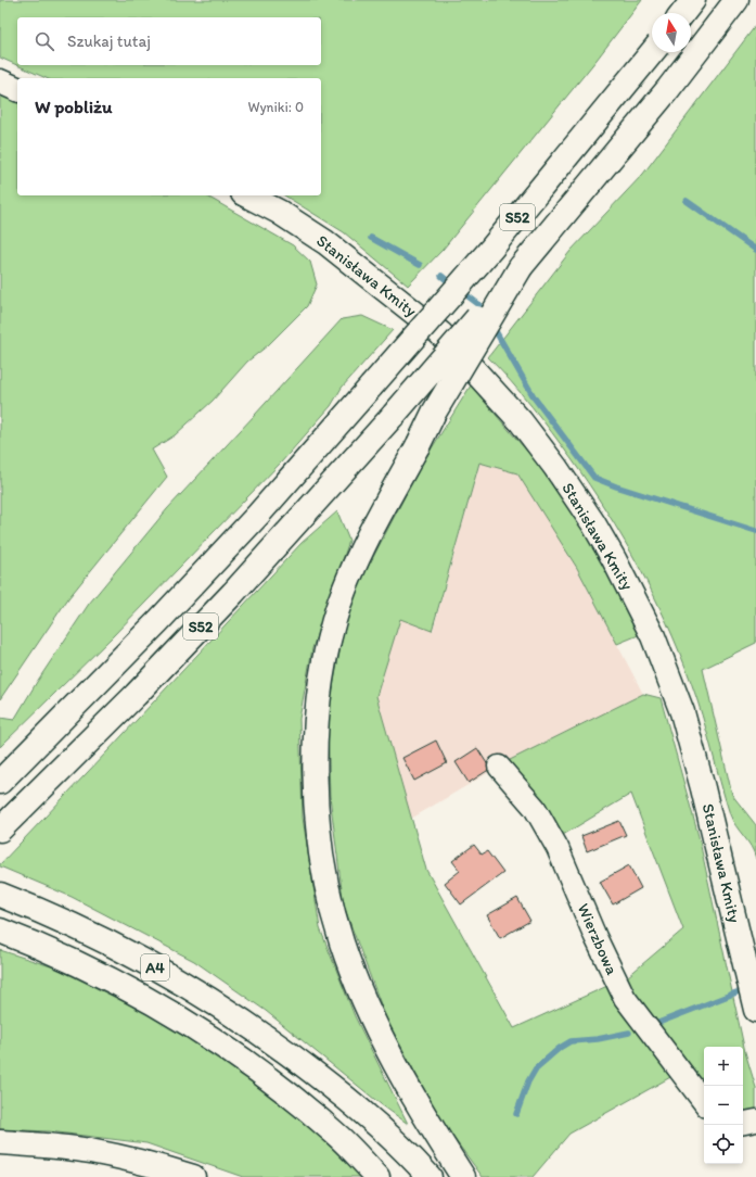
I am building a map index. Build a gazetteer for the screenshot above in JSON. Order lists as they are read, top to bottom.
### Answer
{
  "streets": {
    "main road": ["S52", "Stanisława Kmity", "A4"],
    "street": ["Wierzbowa"]
  },
  "north": "top",
  "page": {
    "search": "Szukaj tutaj",
    "heading": ["W pobliżu", "Wyniki: 0"],
    "map_buttons": ["+", "−"]
  }
}
